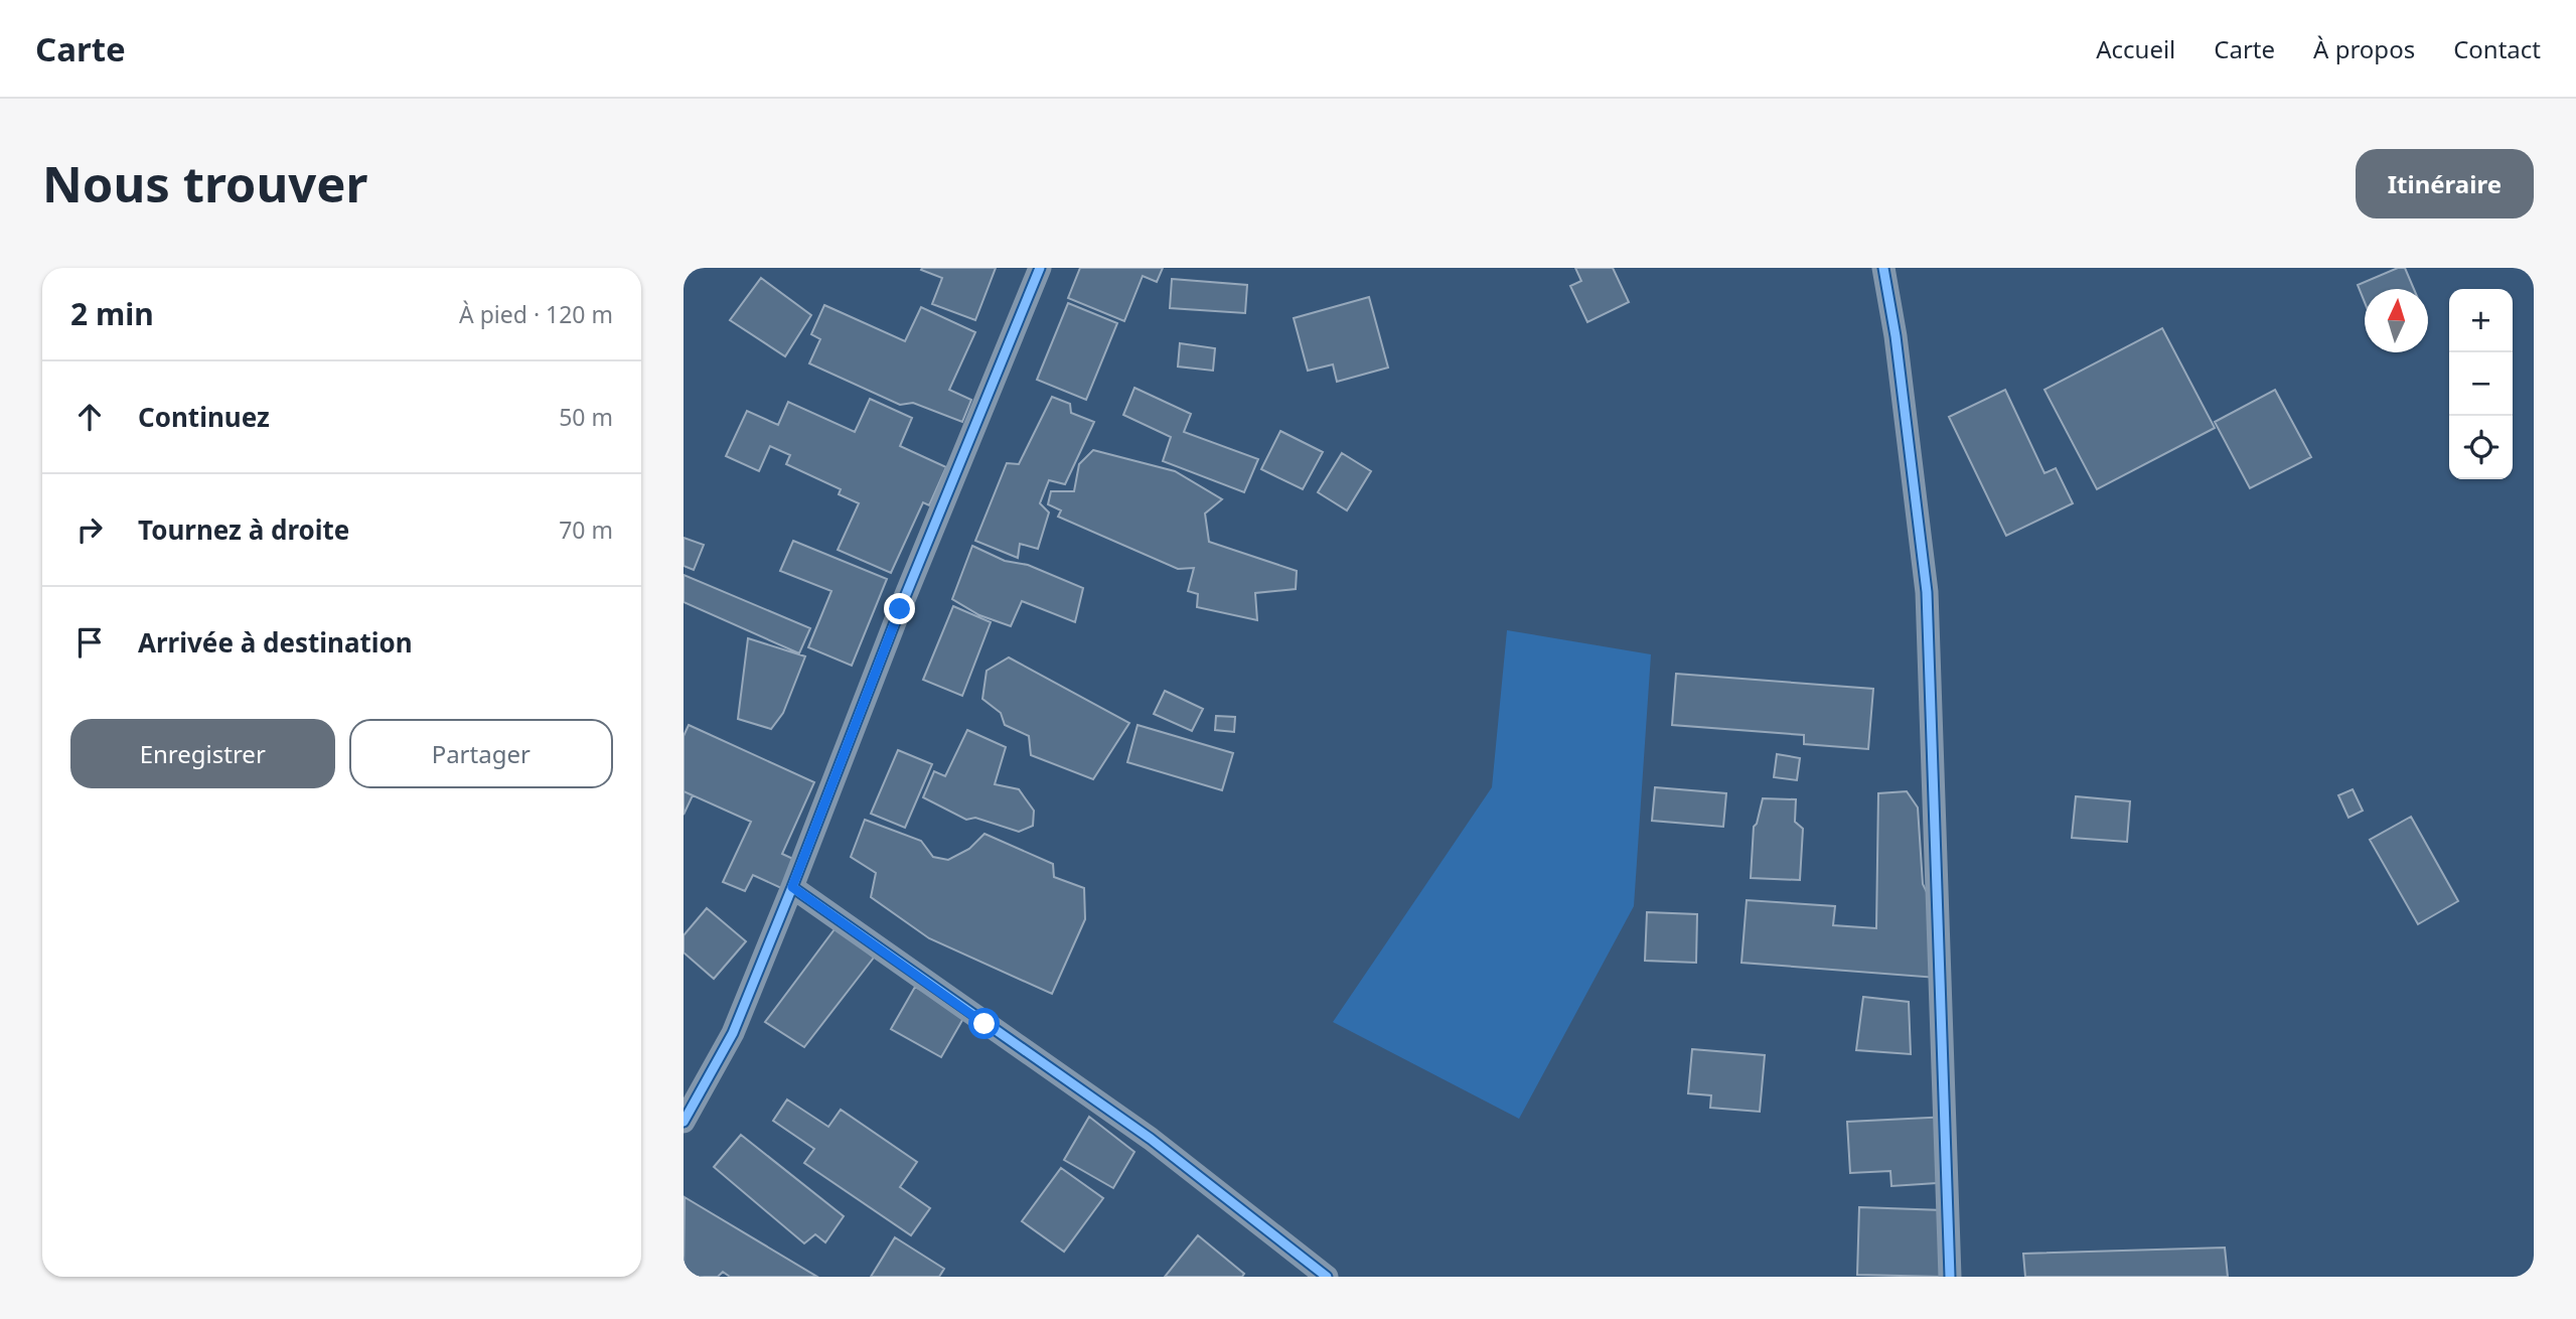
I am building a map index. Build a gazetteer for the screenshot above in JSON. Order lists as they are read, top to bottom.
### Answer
{
  "north": "top",
  "page": {
    "header": "Carte",
    "nav": [
      "Accueil",
      "Carte",
      "À propos",
      "Contact"
    ],
    "buttons": [
      "Itinéraire",
      ["Enregistrer", "Partager"]
    ],
    "title": "Nous trouver",
    "heading": ["2 min", "À pied · 120 m"],
    "map_buttons": ["+", "−"],
    "list": [
      ["Continuez", "50 m"],
      ["Tournez à droite", "70 m"],
      "Arrivée à destination"
    ]
  }
}
